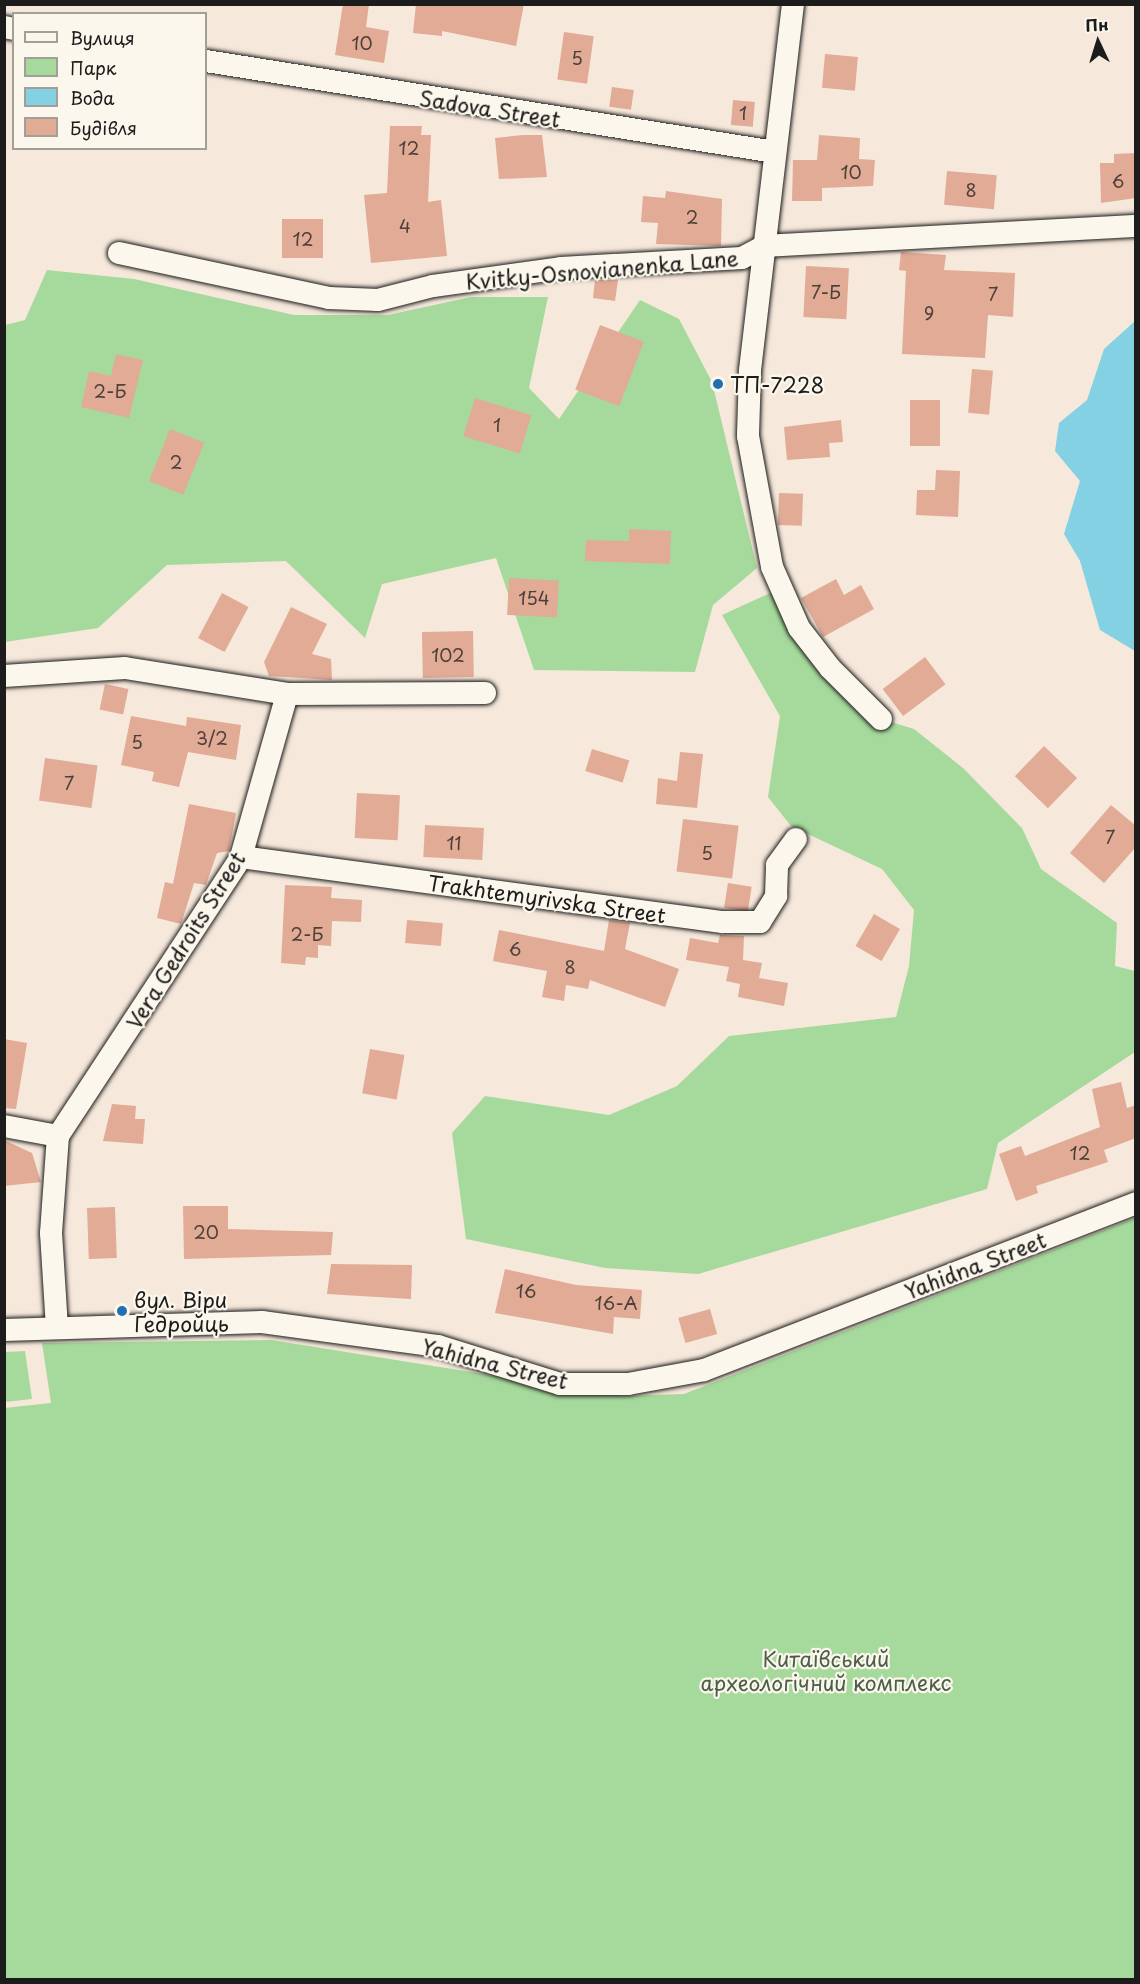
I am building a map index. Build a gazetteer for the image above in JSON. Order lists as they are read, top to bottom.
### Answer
{
  "streets": {
    "street": [
      "Sadova Street",
      "Kvitky-Osnovianenka Lane",
      "Trakhtemyrivska Street",
      "Vera Gedroits Street",
      "Yahidna Street"
    ]
  },
  "crossings": [
    ["Sadova Street", "Kvitky-Osnovianenka Lane"],
    ["Trakhtemyrivska Street", "Vera Gedroits Street"],
    ["Vera Gedroits Street", "Yahidna Street"]
  ],
  "parks": ["Китаївський археологічний комплекс"],
  "places": ["ТП-7228", "вул. Віри Ґедройць"],
  "house_numbers": [
    "10",
    "5",
    "1",
    "12",
    "10",
    "6",
    "8",
    "2",
    "4",
    "12",
    "7-Б",
    "7",
    "9",
    "2-Б",
    "1",
    "2",
    "154",
    "102",
    "3/2",
    "5",
    "7",
    "7",
    "11",
    "5",
    "2-Б",
    "6",
    "8",
    "12",
    "20",
    "16",
    "16-А"
  ],
  "legend": [
    "Вулиця",
    "Парк",
    "Вода",
    "Будівля"
  ],
  "north": "top"
}
